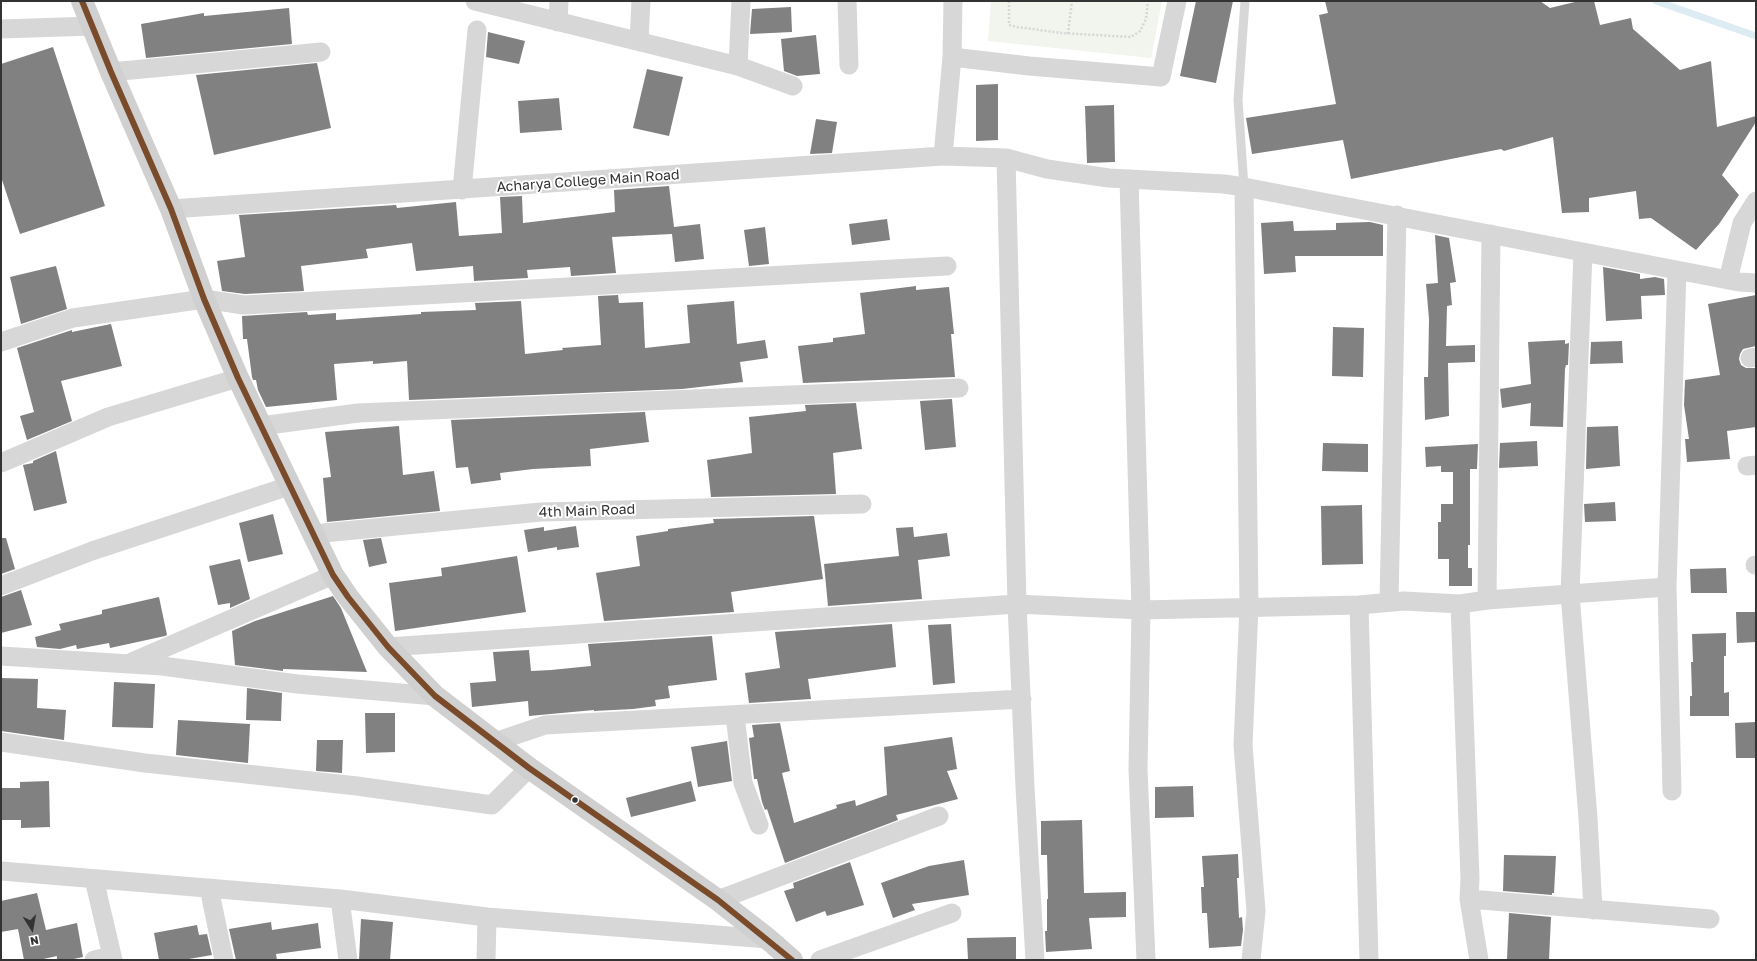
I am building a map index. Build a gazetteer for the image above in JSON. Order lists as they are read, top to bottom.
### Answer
{
  "streets": {
    "street": ["Acharya College Main Road", "4th Main Road"]
  },
  "north": "bottom"
}
